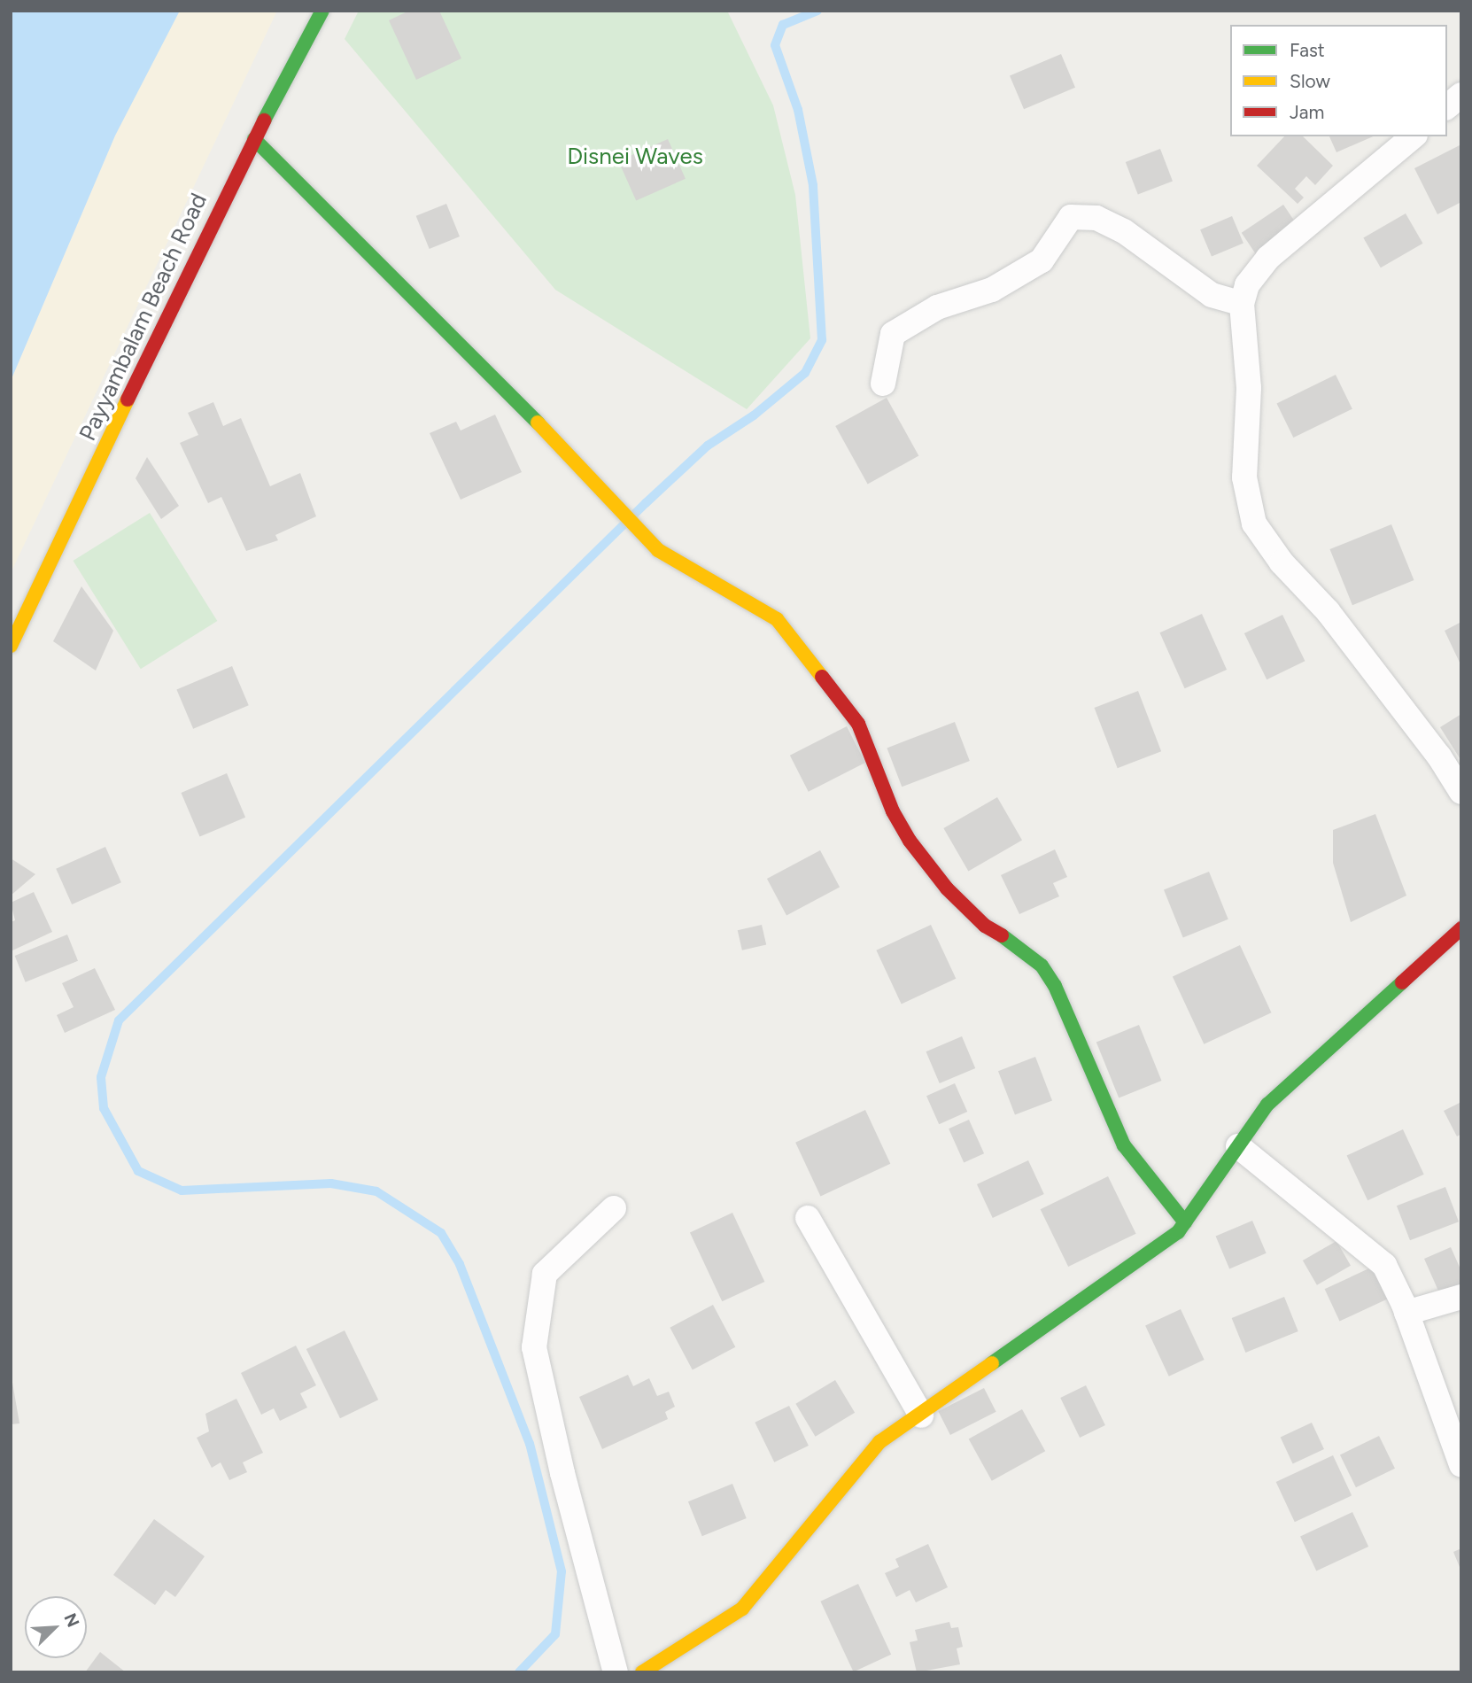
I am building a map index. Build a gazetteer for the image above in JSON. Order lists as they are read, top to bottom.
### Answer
{
  "streets": {
    "street": ["Payyambalam Beach Road"]
  },
  "parks": ["Disnei Waves"],
  "legend": ["Fast", "Slow", "Jam"],
  "north": "top right"
}
